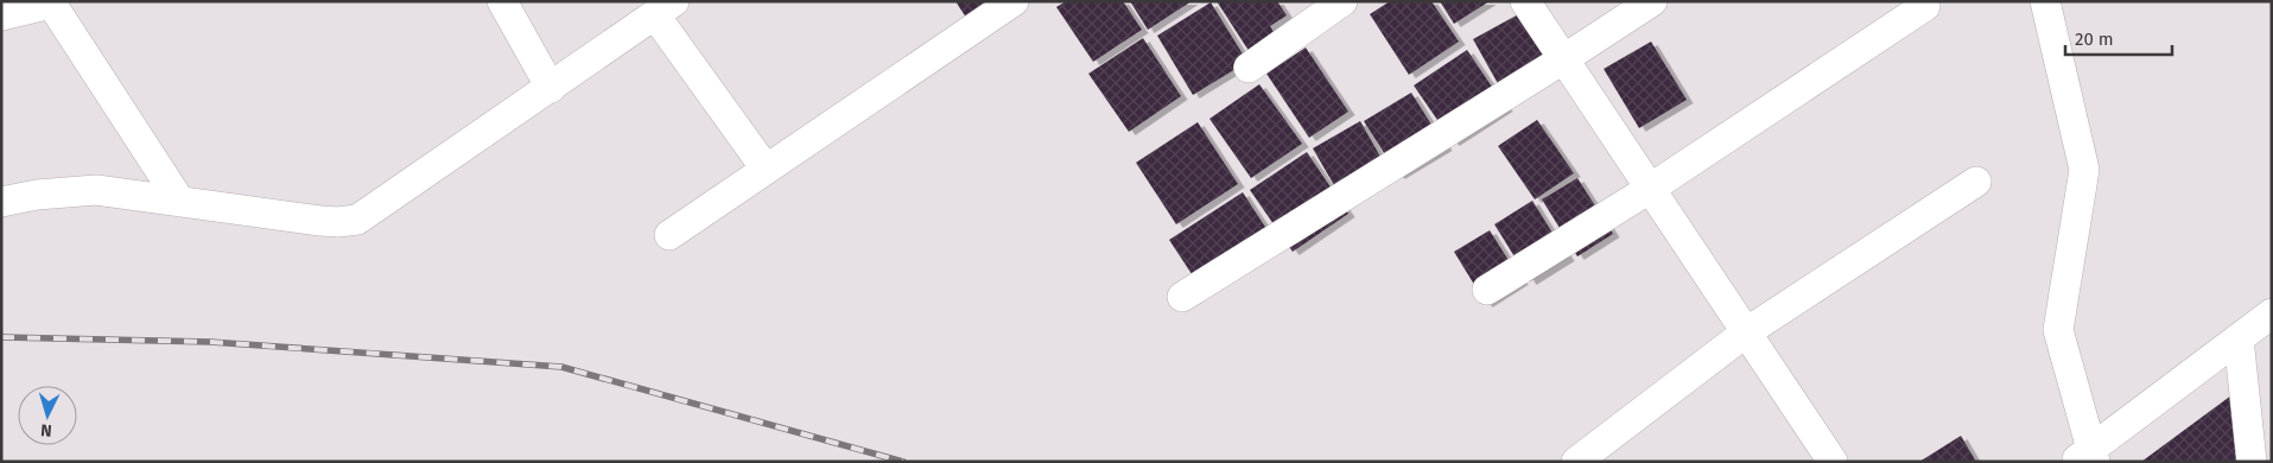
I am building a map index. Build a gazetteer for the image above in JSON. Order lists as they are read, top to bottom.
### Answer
{
  "scale_bar": "20 m",
  "north": "bottom"
}
